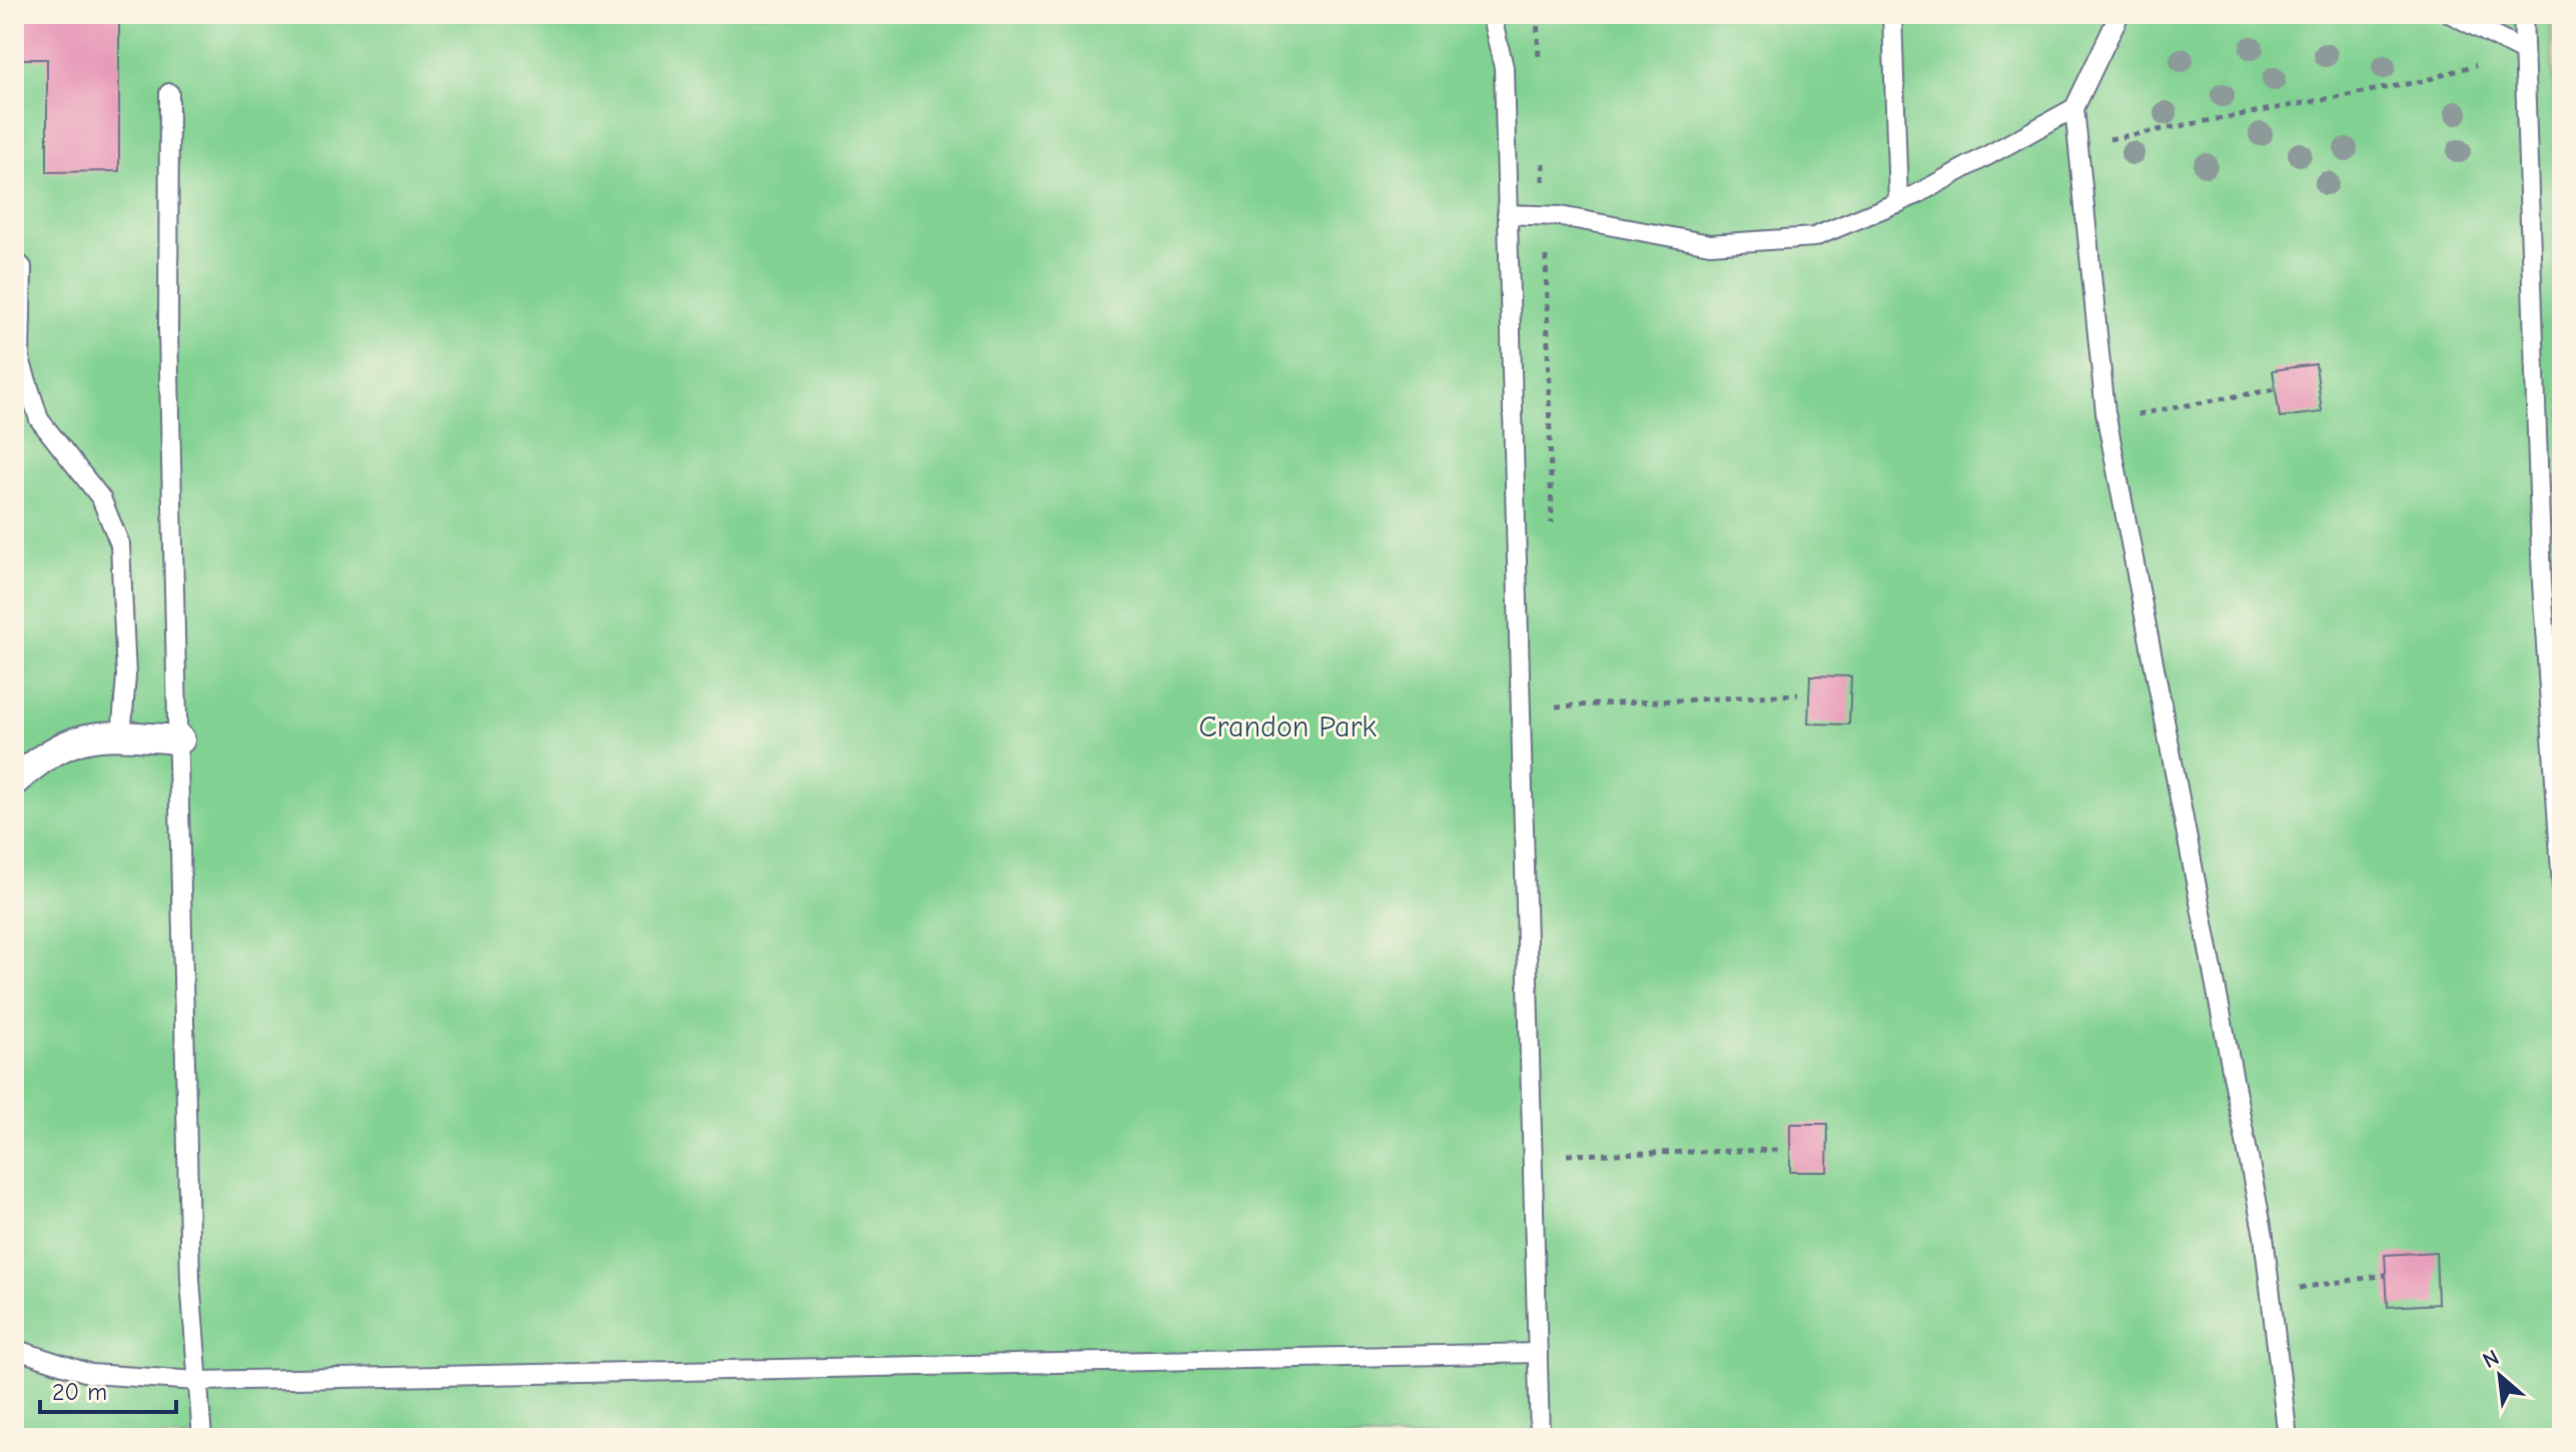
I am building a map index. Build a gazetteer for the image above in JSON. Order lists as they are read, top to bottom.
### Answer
{
  "parks": ["Crandon Park"],
  "scale_bar": "20 m",
  "north": "top left"
}
